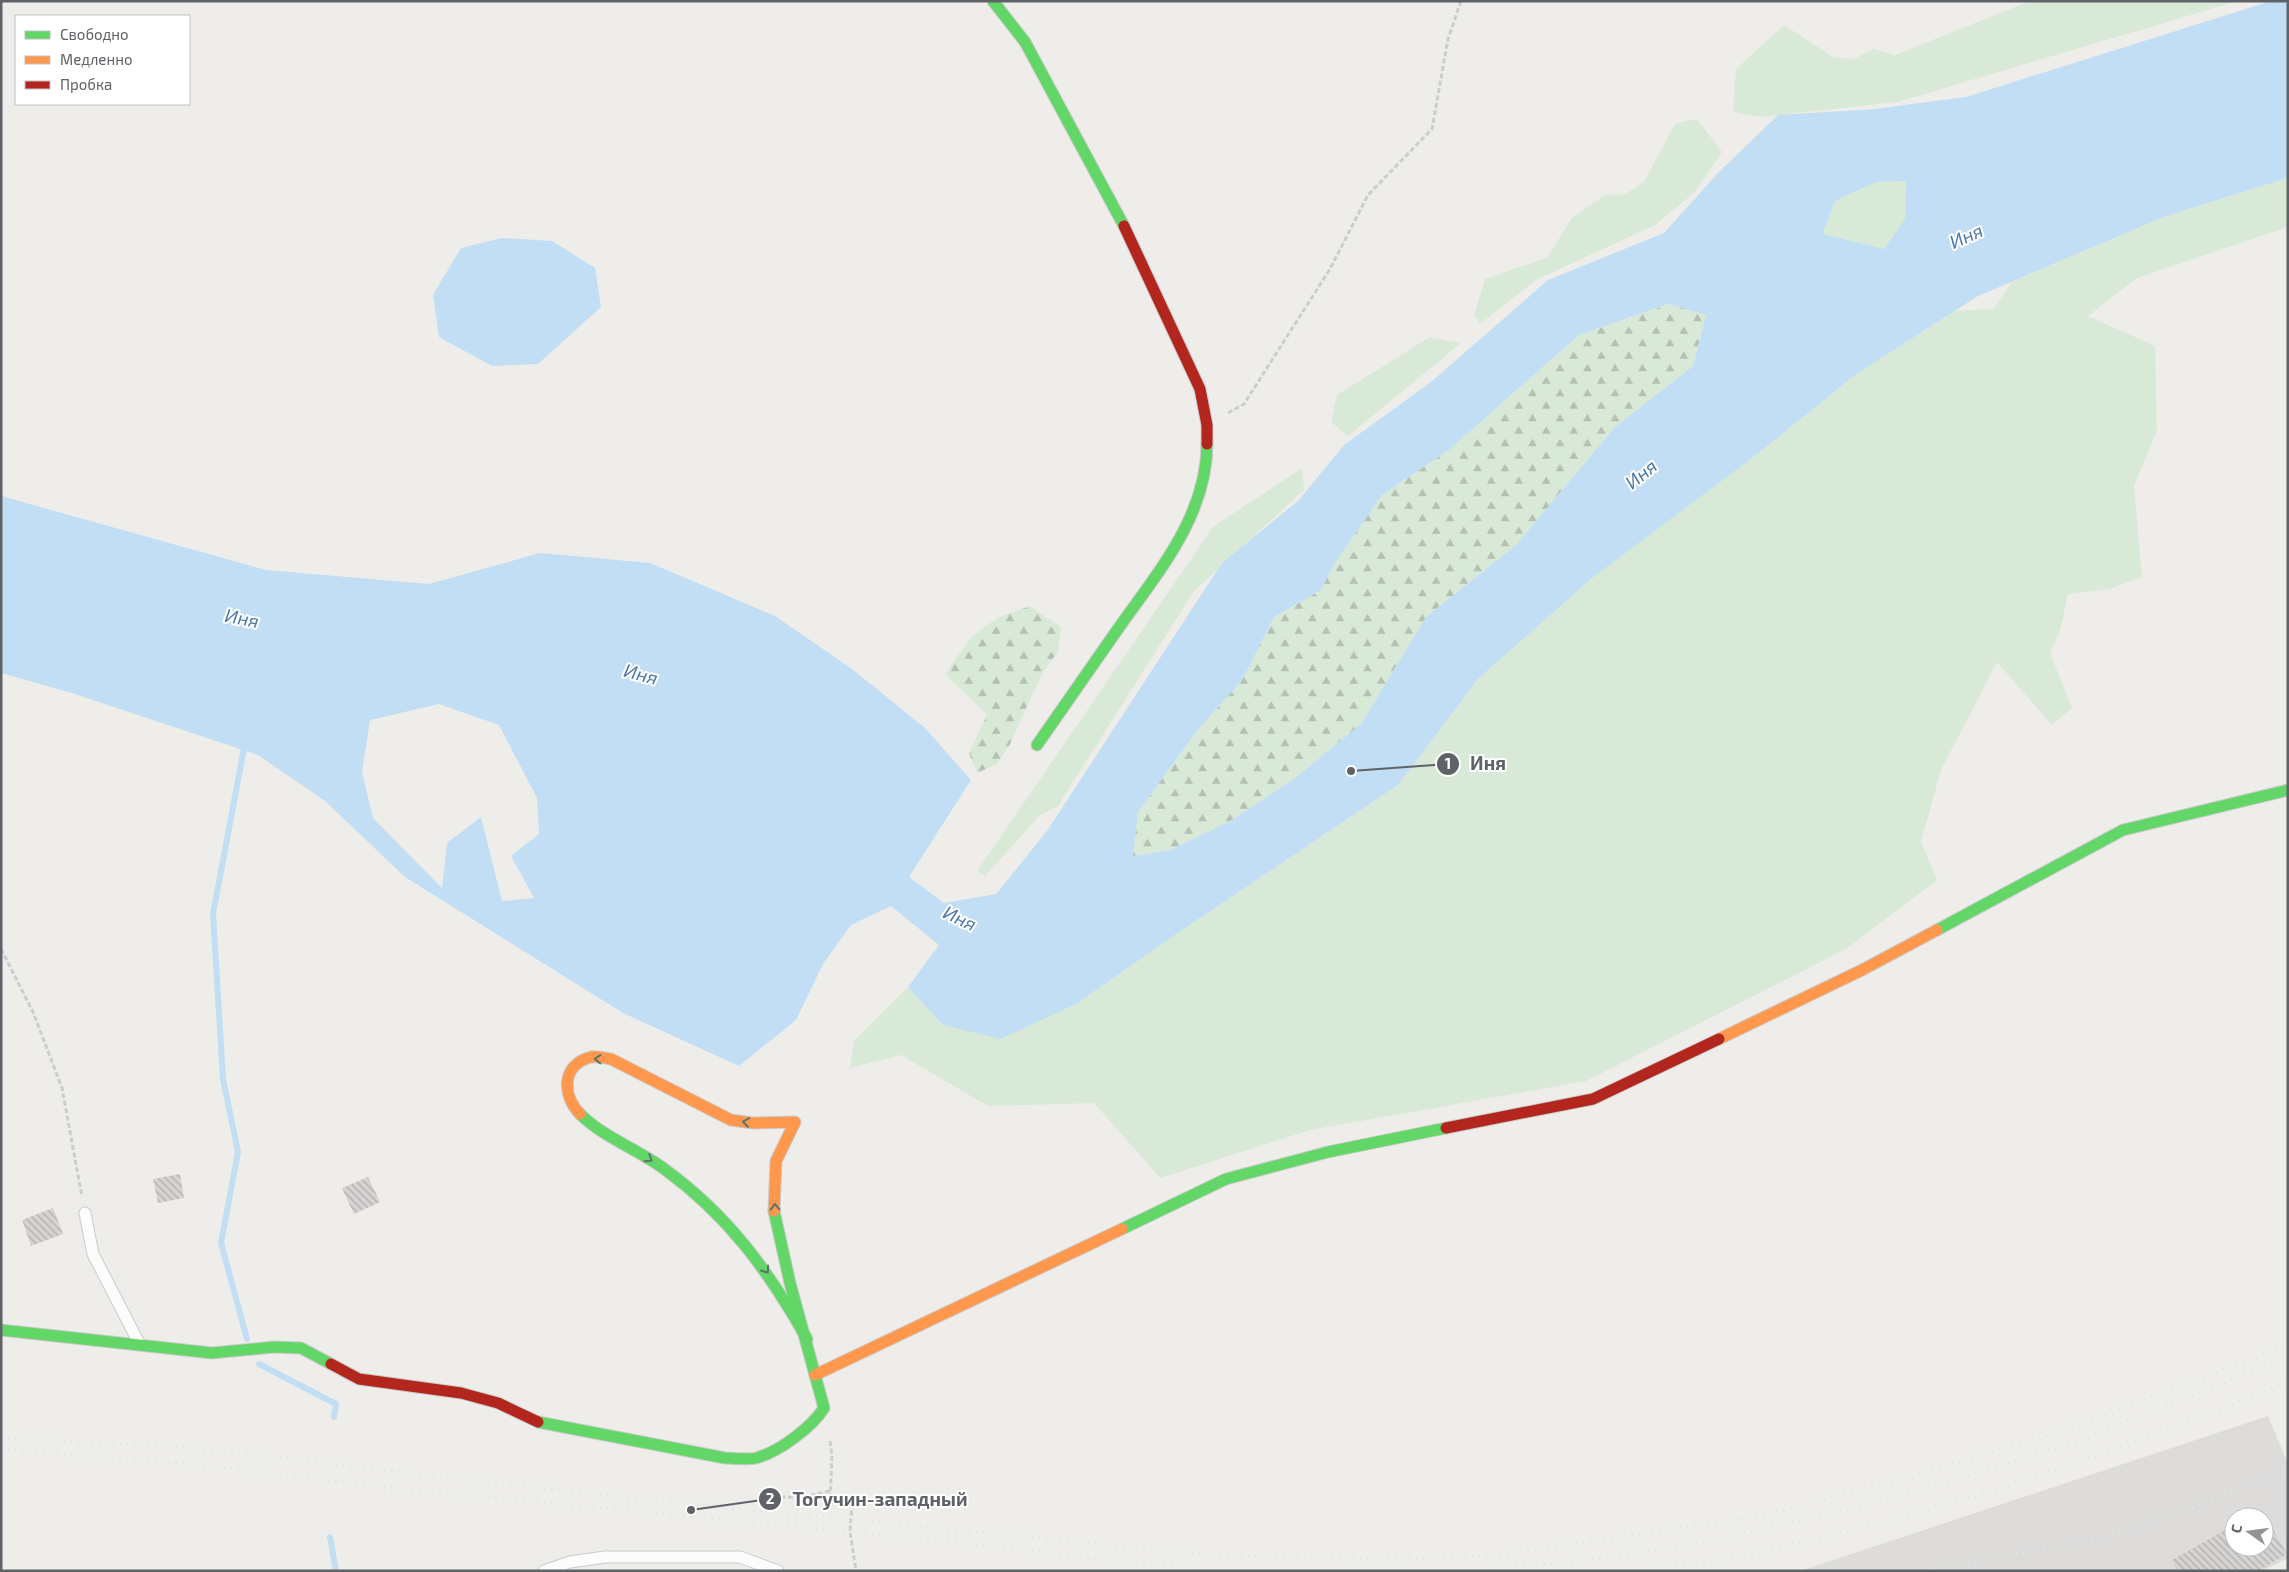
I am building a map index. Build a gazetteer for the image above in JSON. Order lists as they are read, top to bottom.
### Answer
{
  "water": ["Иня"],
  "places": ["Иня", "Тогучин-западный"],
  "legend": ["Свободно", "Медленно", "Пробка"],
  "north": "left"
}
